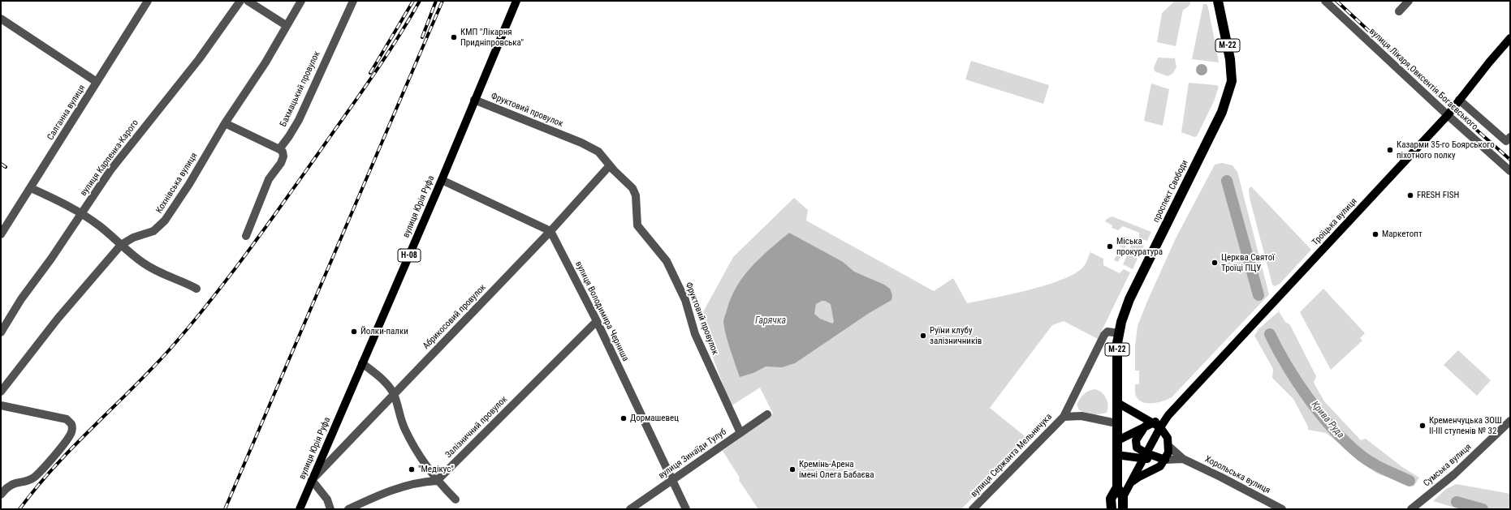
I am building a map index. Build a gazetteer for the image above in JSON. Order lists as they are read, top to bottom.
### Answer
{
  "streets": {
    "highway": ["М-22", "проспект Свободи"],
    "main road": ["вулиця Юрія Руфа", "Троїцька вулиця", "Н-08"],
    "street": [
      "вулиця Лікаря Овксентія Богаєвського",
      "Бахмацький провулок",
      "Фруктовий провулок",
      "Салганна вулиця",
      "вулиця Карпенка-Карого",
      "Кохнівська вулиця",
      "вулиця Володимира Черниша",
      "Абрикосовий провулок",
      "Залізничний провулок",
      "вулиця Зинаїди Тулуб",
      "вулиця Сержанта Мельничука",
      "Сумська вулиця",
      "Хорольська вулиця"
    ]
  },
  "crossings": [
    ["вулиця Лікаря Овксентія Богаєвського", "Троїцька вулиця"],
    ["Фруктовий провулок", "вулиця Юрія Руфа"],
    ["Фруктовий провулок", "Абрикосовий провулок"],
    ["Фруктовий провулок", "вулиця Зинаїди Тулуб"],
    ["проспект Свободи", "вулиця Сержанта Мельничука"],
    ["вулиця Юрія Руфа", "Абрикосовий провулок"],
    ["вулиця Володимира Черниша", "Абрикосовий провулок"],
    ["вулиця Володимира Черниша", "Залізничний провулок"],
    ["вулиця Володимира Черниша", "вулиця Зинаїди Тулуб"]
  ],
  "water": ["Гарячка", "Крива Руда"],
  "places": [
    "КМП \"Лікарня Придніпровська\"",
    "Казарми 35-го Боярського піхотного полку",
    "FRESH FISH",
    "Маркетопт",
    "Міська прокуратура",
    "Церква Святої Троїці ПЦУ",
    "Йолки-палки",
    "Руїни клубу залізничників",
    "Дормашевец",
    "Кременчуцька ЗОШ ІІ-ІІІ ступенів № 32",
    "\"Медікус\"",
    "Кремінь-Арена імені Олега Бабаєва"
  ]
}
